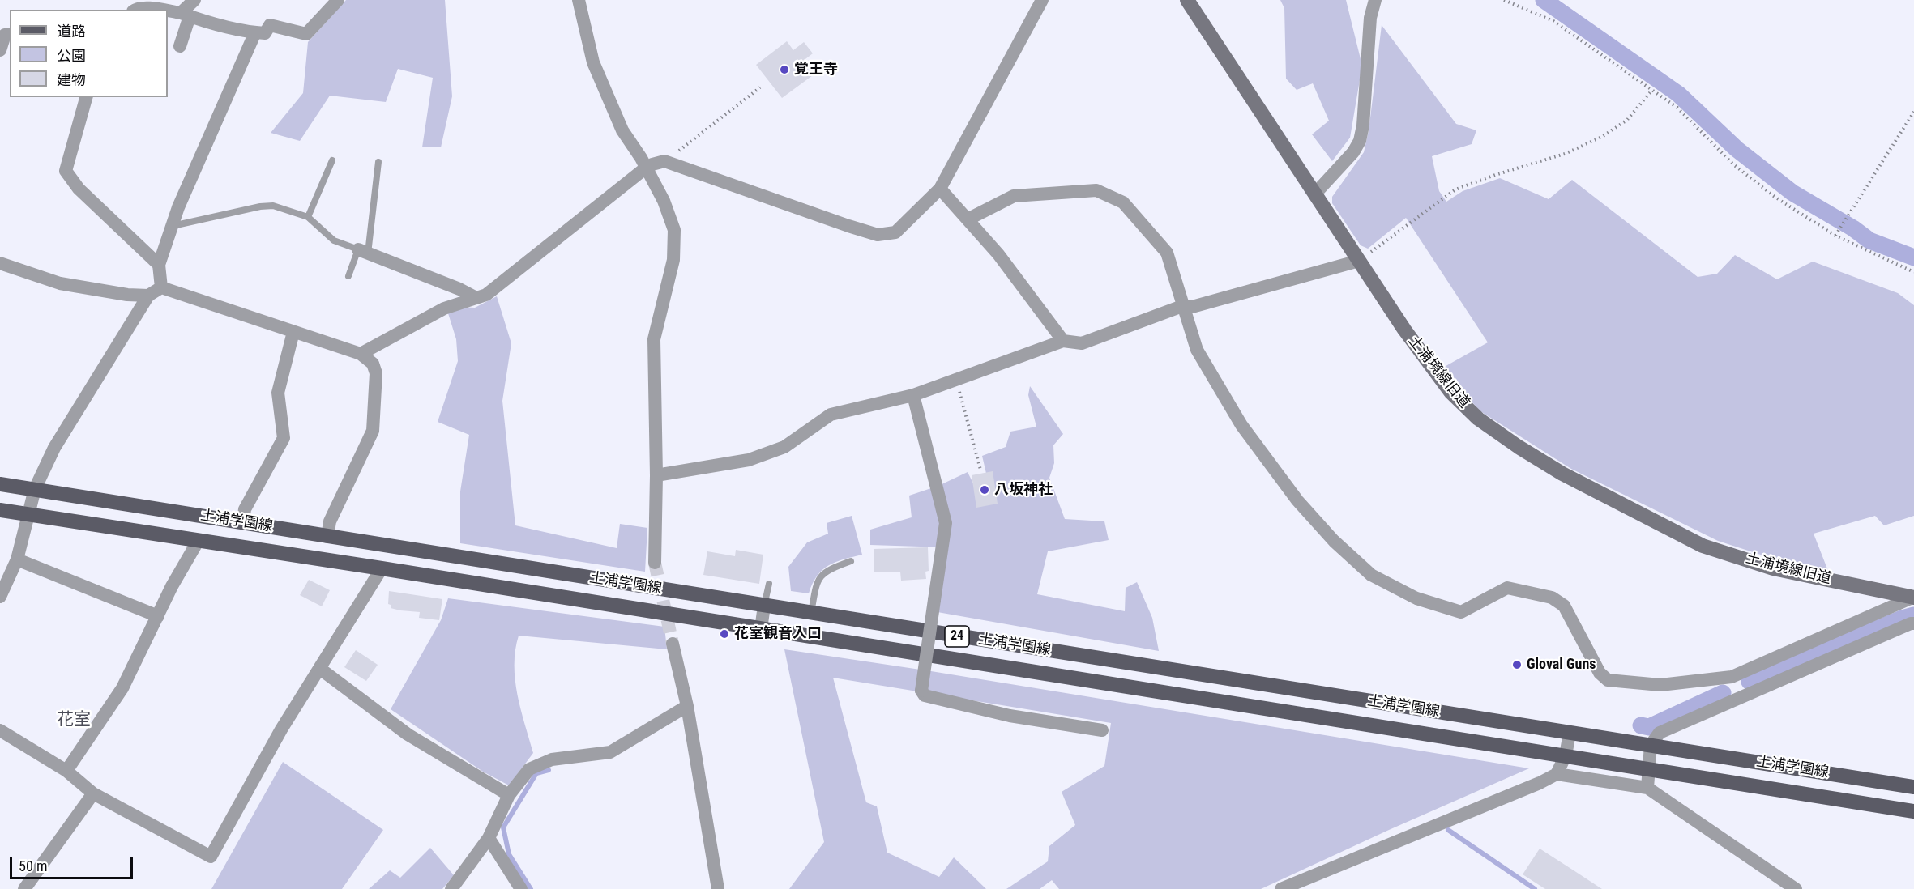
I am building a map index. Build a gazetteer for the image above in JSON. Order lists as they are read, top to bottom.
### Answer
{
  "streets": {
    "main road": ["土浦学園線", "24"],
    "street": ["土浦境線旧道"]
  },
  "districts": ["花室"],
  "places": [
    "覚王寺",
    "八坂神社",
    "花室観音入口",
    "Gloval Guns"
  ],
  "legend": ["道路", "公園", "建物"],
  "scale_bar": "50 m"
}
